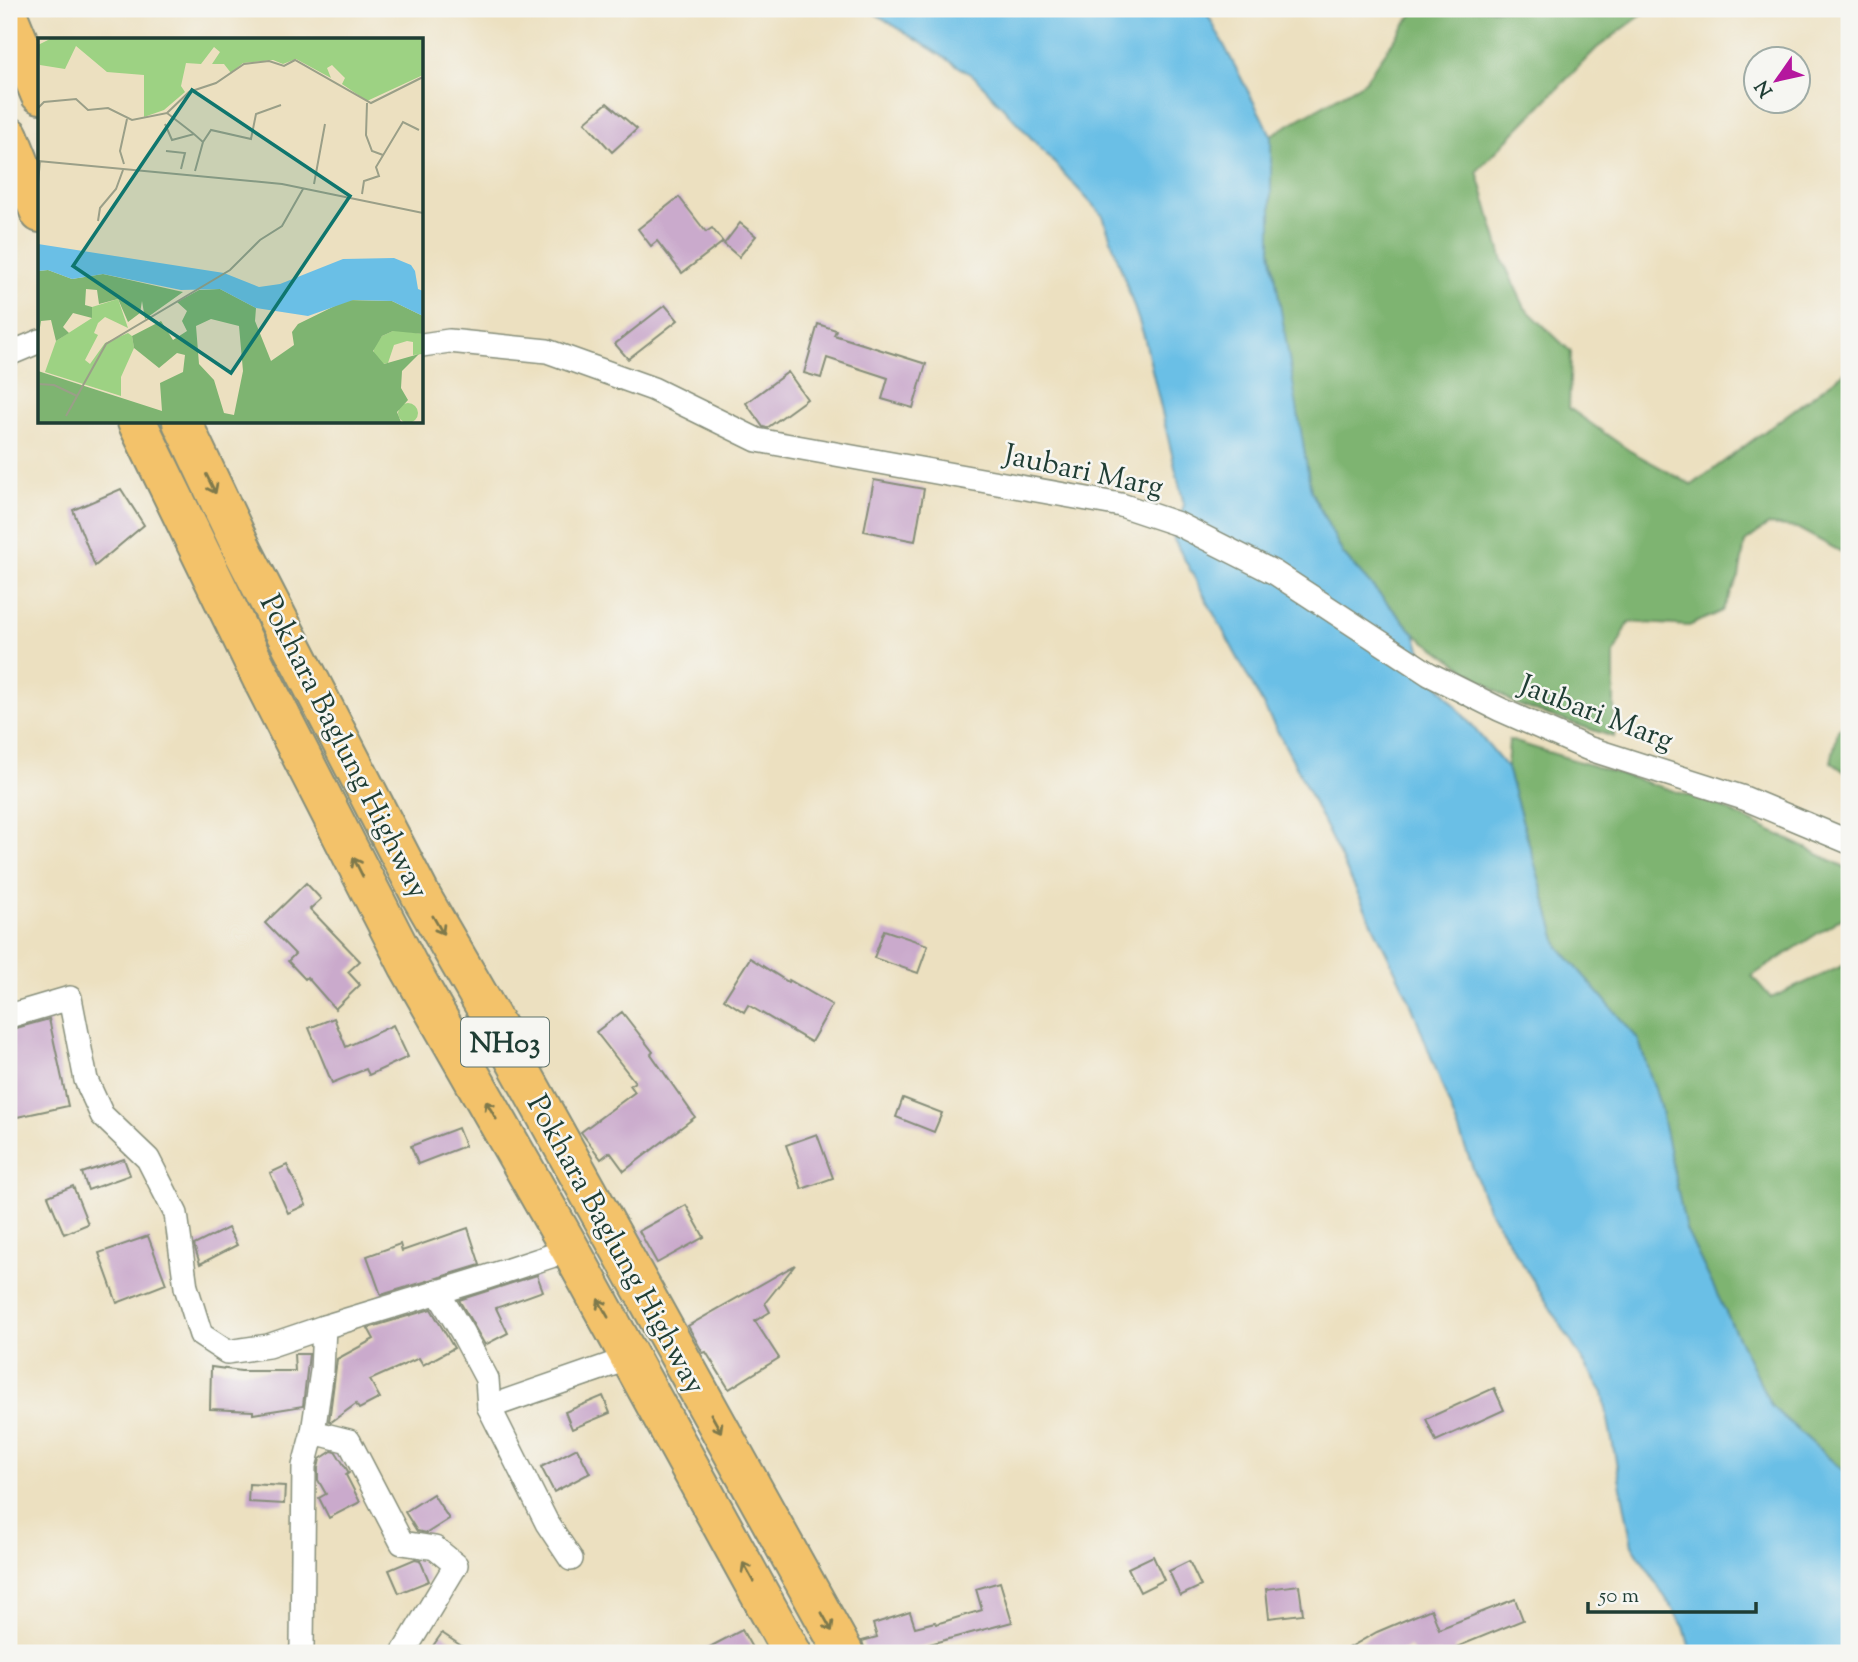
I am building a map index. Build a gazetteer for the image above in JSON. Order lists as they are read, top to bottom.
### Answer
{
  "streets": {
    "highway": ["Pokhara Baglung Highway", "NH03"],
    "street": ["Jaubari Marg"]
  },
  "scale_bar": "50 m",
  "north": "bottom left"
}
